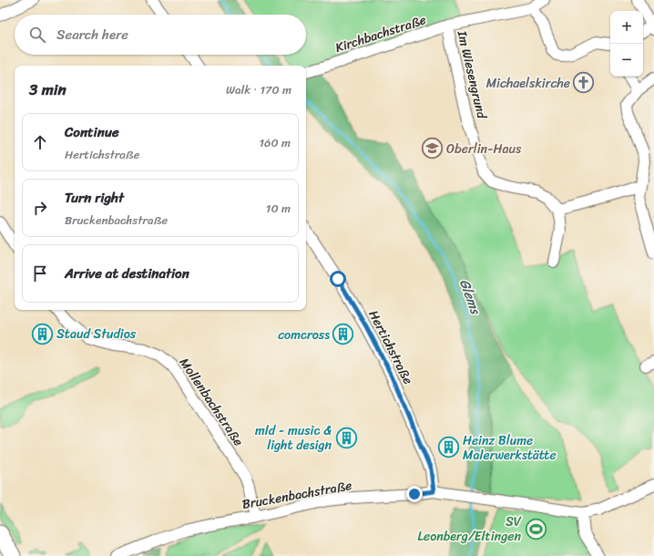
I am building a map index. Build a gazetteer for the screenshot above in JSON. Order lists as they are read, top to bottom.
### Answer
{
  "streets": {
    "street": [
      "Kirchbachstraße",
      "Im Wiesengrund",
      "Hertichstraße",
      "Mollenbachstraße",
      "Bruckenbachstraße"
    ]
  },
  "crossings": [
    ["Kirchbachstraße", "Im Wiesengrund"],
    ["Hertichstraße", "Bruckenbachstraße"],
    ["Mollenbachstraße", "Bruckenbachstraße"]
  ],
  "water": ["Glems"],
  "places": {
    "church": ["Michaelskirche"],
    "school or university": ["Oberlin-Haus"],
    "building": [
      "Staud Studios",
      "comcross",
      "mld - music & light design",
      "Heinz Blume Malerwerkstätte"
    ],
    "sports": ["SV Leonberg/Eltingen"]
  },
  "page": {
    "map_buttons": ["+", "−"],
    "search": "Search here",
    "heading": ["3 min", "Walk · 170 m"],
    "list": [
      ["Continue", "Hertichstraße", "160 m"],
      ["Turn right", "Bruckenbachstraße", "10 m"],
      "Arrive at destination"
    ]
  }
}
